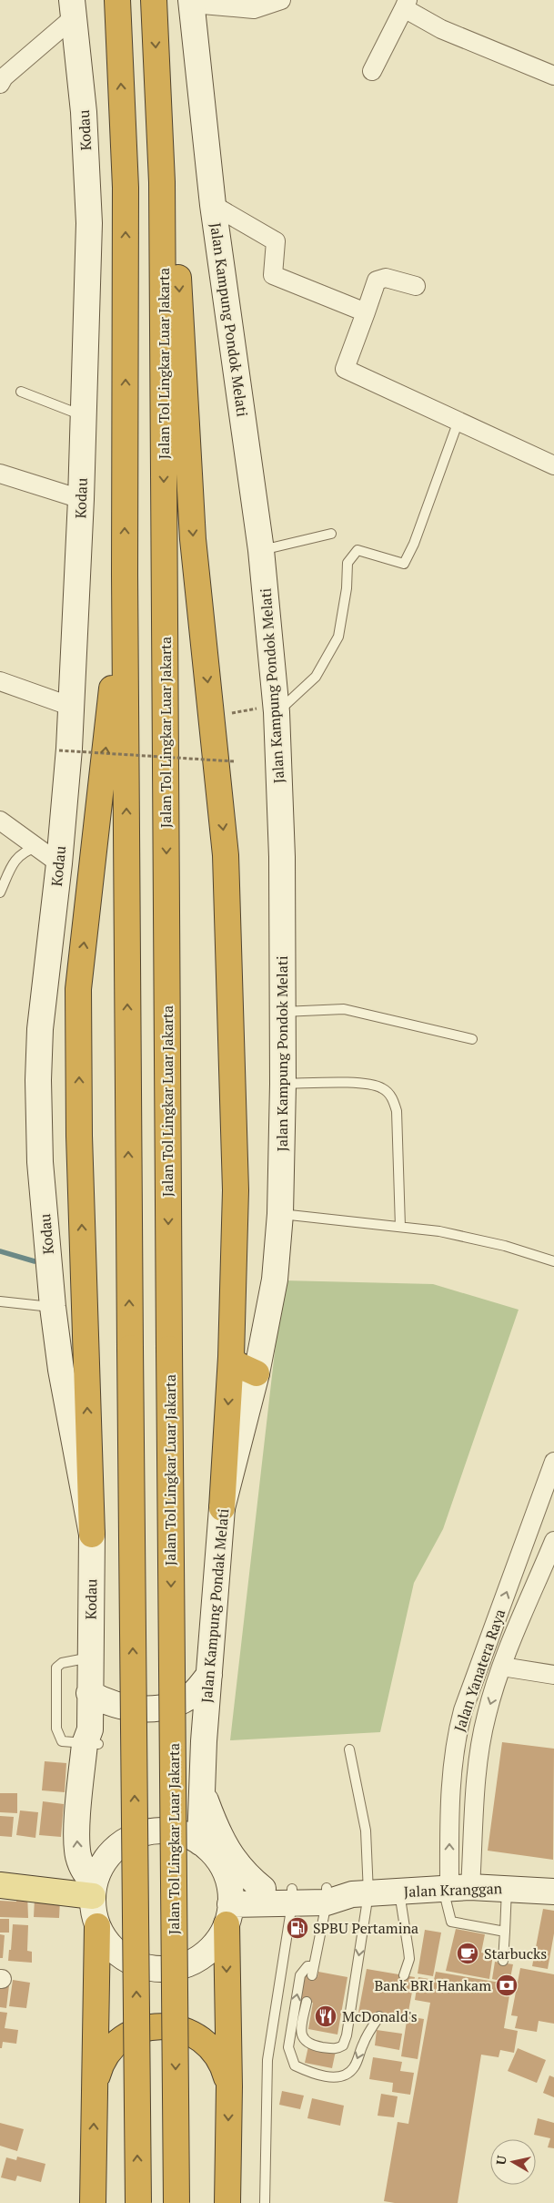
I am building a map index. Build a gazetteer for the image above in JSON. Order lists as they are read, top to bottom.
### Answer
{
  "streets": {
    "highway": ["Jalan Tol Lingkar Luar Jakarta"],
    "main road": [
      "Kodau",
      "Jalan Kampung Pondok Melati",
      "Jalan Kampung Pondak Melati",
      "Jalan Kranggan"
    ],
    "street": ["Jalan Yanatera Raya"]
  },
  "crossings": [
    ["Kodau", "Jalan Kampung Pondak Melati"],
    ["Kodau", "Jalan Kranggan"],
    ["Jalan Kampung Pondok Melati", "Jalan Kampung Pondak Melati"],
    ["Jalan Kampung Pondak Melati", "Jalan Kranggan"],
    ["Jalan Yanatera Raya", "Jalan Kranggan"]
  ],
  "places": {
    "fuel station": ["SPBU Pertamina"],
    "cafe": ["Starbucks"],
    "bank": ["Bank BRI Hankam"],
    "restaurant": ["McDonald's"]
  },
  "north": "left"
}
